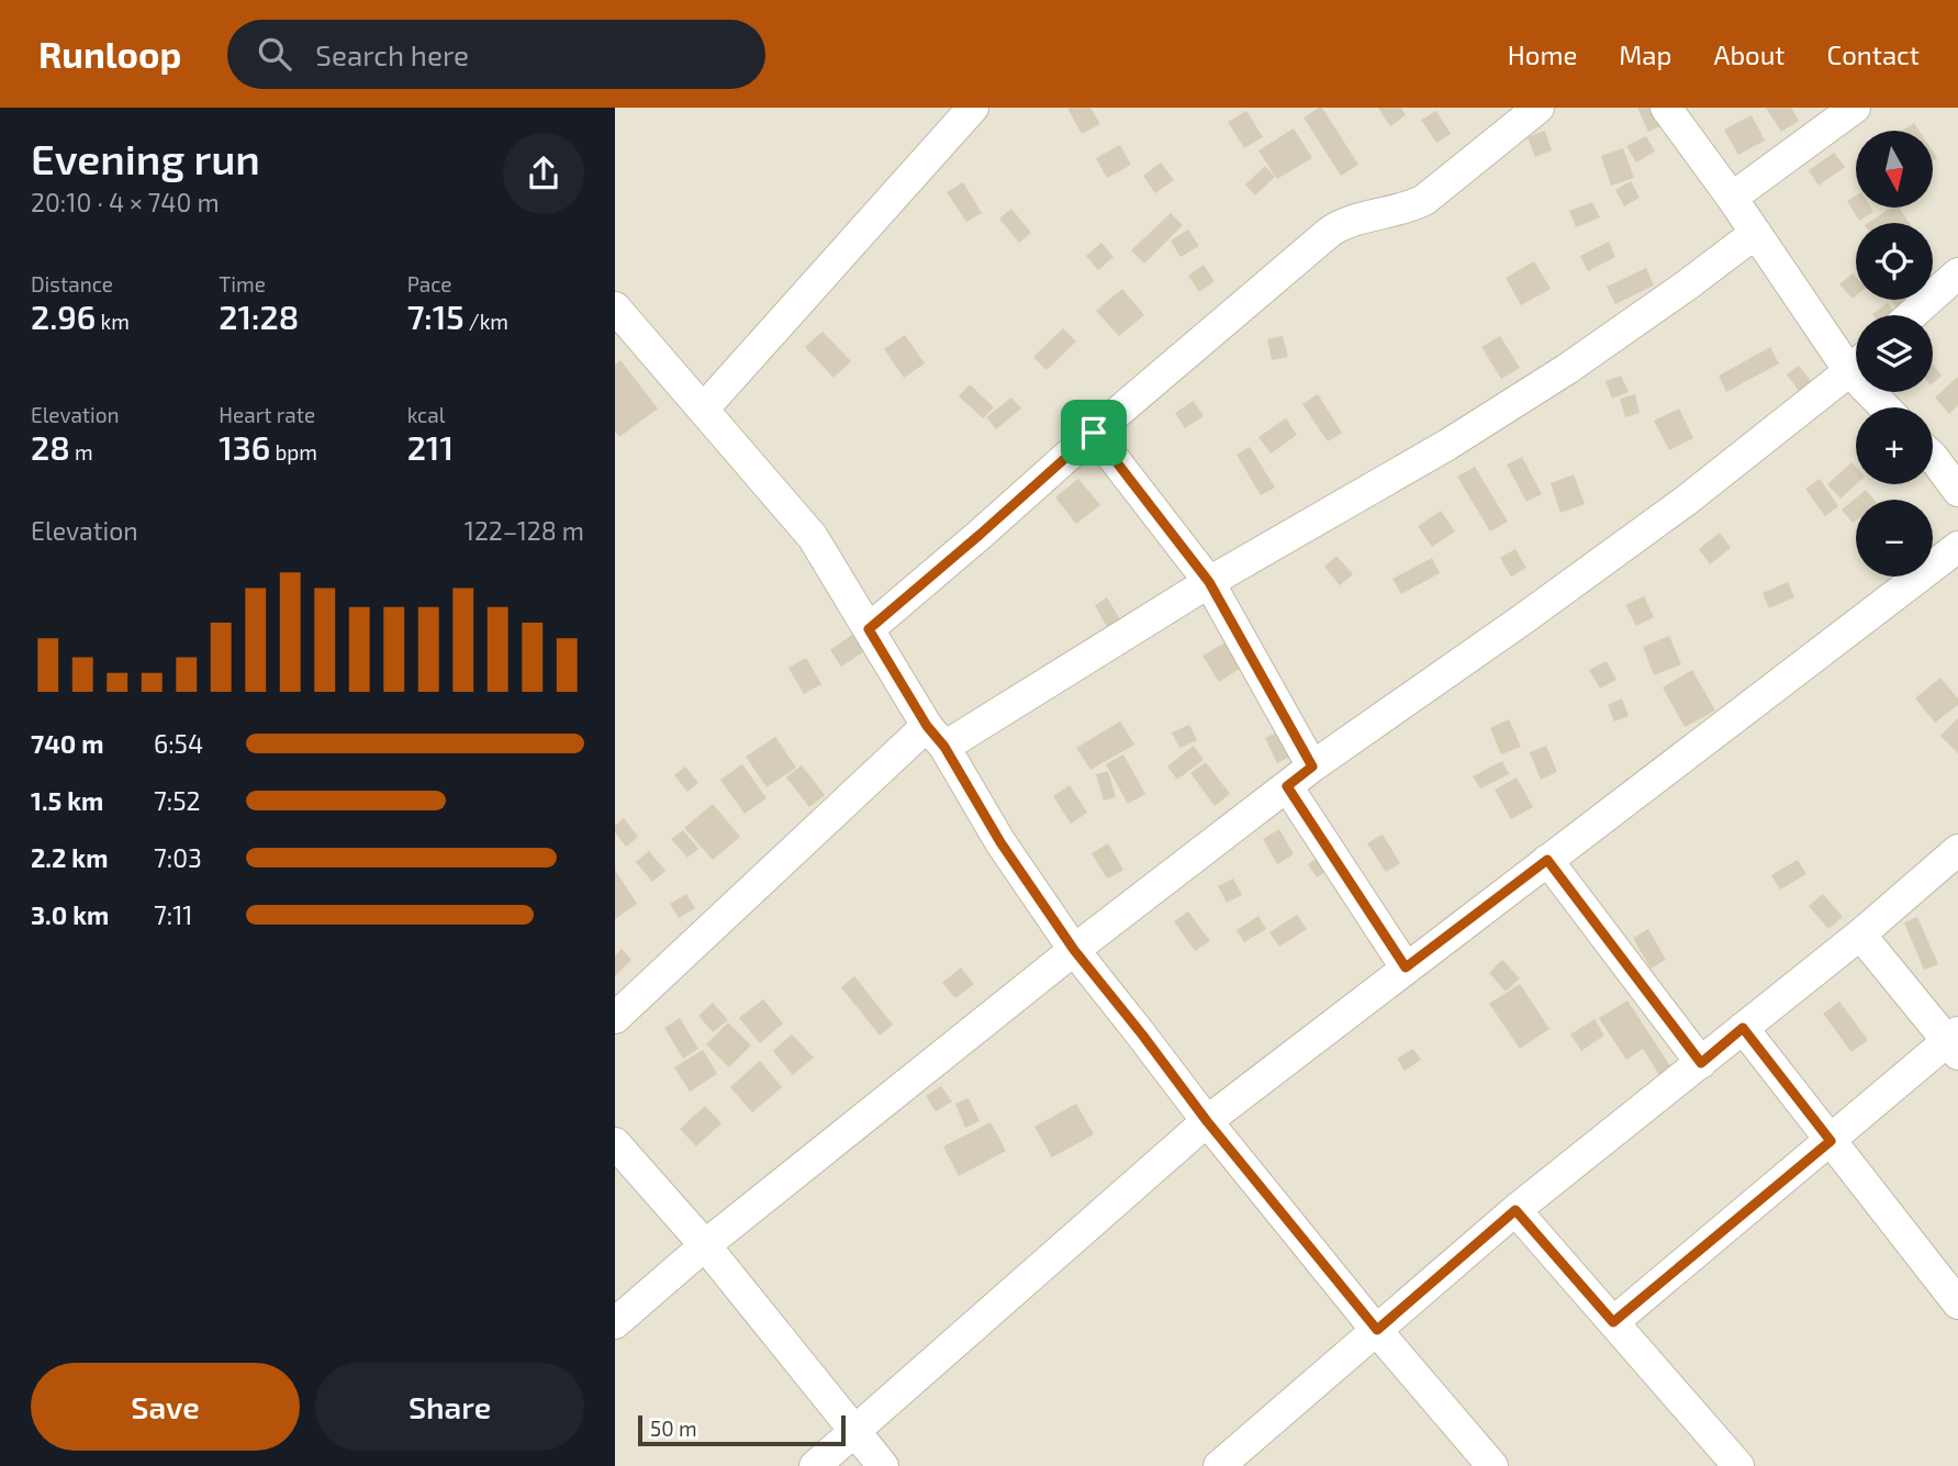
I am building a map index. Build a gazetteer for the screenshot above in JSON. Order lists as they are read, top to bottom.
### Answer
{
  "scale_bar": "50 m",
  "north": "bottom",
  "page": {
    "header": "Runloop",
    "search": "Search here",
    "nav": [
      "Home",
      "Map",
      "About",
      "Contact"
    ],
    "heading": ["Evening run", "20:10 · 4 × 740 m"],
    "map_buttons": ["+", "−"],
    "stats": [
      ["Distance", "2.96 km"],
      ["Time", "21:28"],
      ["Pace", "7:15 /km"],
      ["Elevation", "28 m"],
      ["Heart rate", "136 bpm"],
      ["kcal", "211"]
    ],
    "chart": ["Elevation", "122–128 m"],
    "list": [
      {
        "name": "740 m",
        "note": "6:54"
      },
      {
        "name": "1.5 km",
        "note": "7:52"
      },
      {
        "name": "2.2 km",
        "note": "7:03"
      },
      {
        "name": "3.0 km",
        "note": "7:11"
      }
    ],
    "buttons": ["Save", "Share"],
    "scale": "50 m"
  }
}
